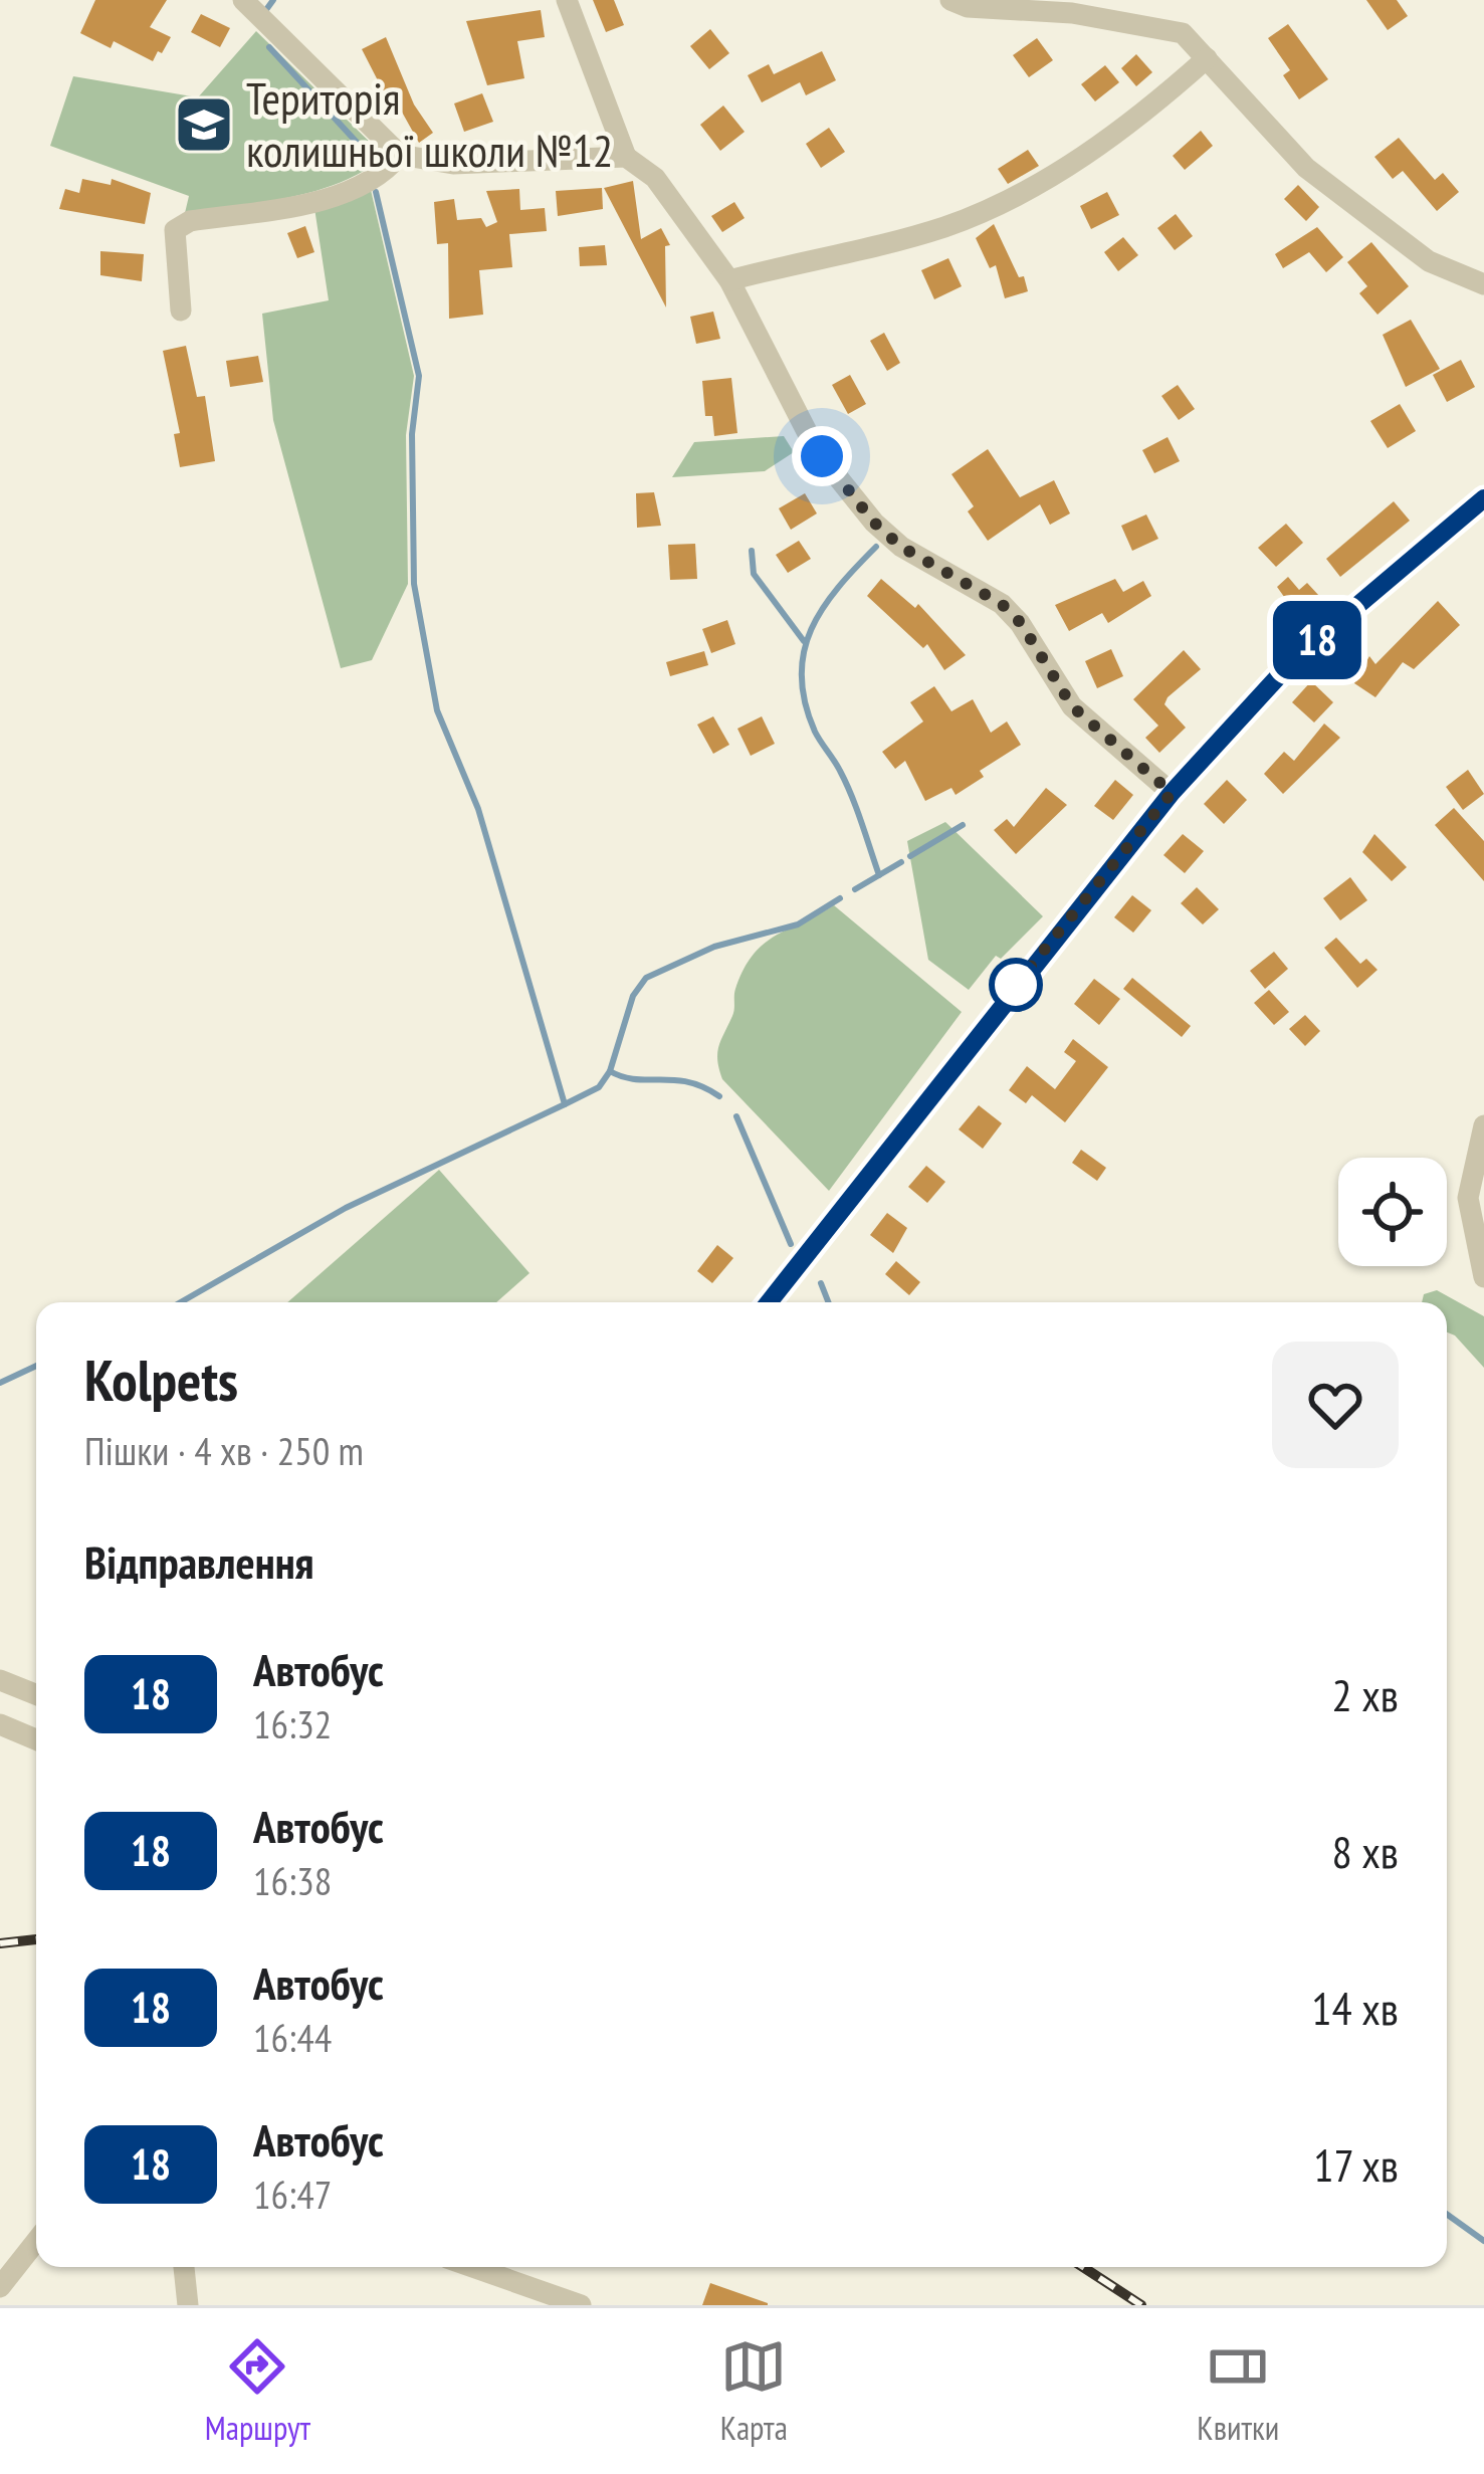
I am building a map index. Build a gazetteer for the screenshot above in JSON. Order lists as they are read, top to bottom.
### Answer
{
  "places": {
    "school or university": ["Територія колишньої школи №12"]
  },
  "lines": ["bus line 18"],
  "page": {
    "on_map": "18",
    "heading": [
      ["Kolpets", "Пішки · 4 хв · 250 m"],
      "Відправлення"
    ],
    "list": [
      {
        "mark": "18",
        "name": "Автобус",
        "note": "16:32",
        "value": "2 хв"
      },
      {
        "mark": "18",
        "name": "Автобус",
        "note": "16:38",
        "value": "8 хв"
      },
      {
        "mark": "18",
        "name": "Автобус",
        "note": "16:44",
        "value": "14 хв"
      },
      {
        "mark": "18",
        "name": "Автобус",
        "note": "16:47",
        "value": "17 хв"
      }
    ],
    "tabs": ["Маршрут", "Карта", "Квитки"]
  }
}
